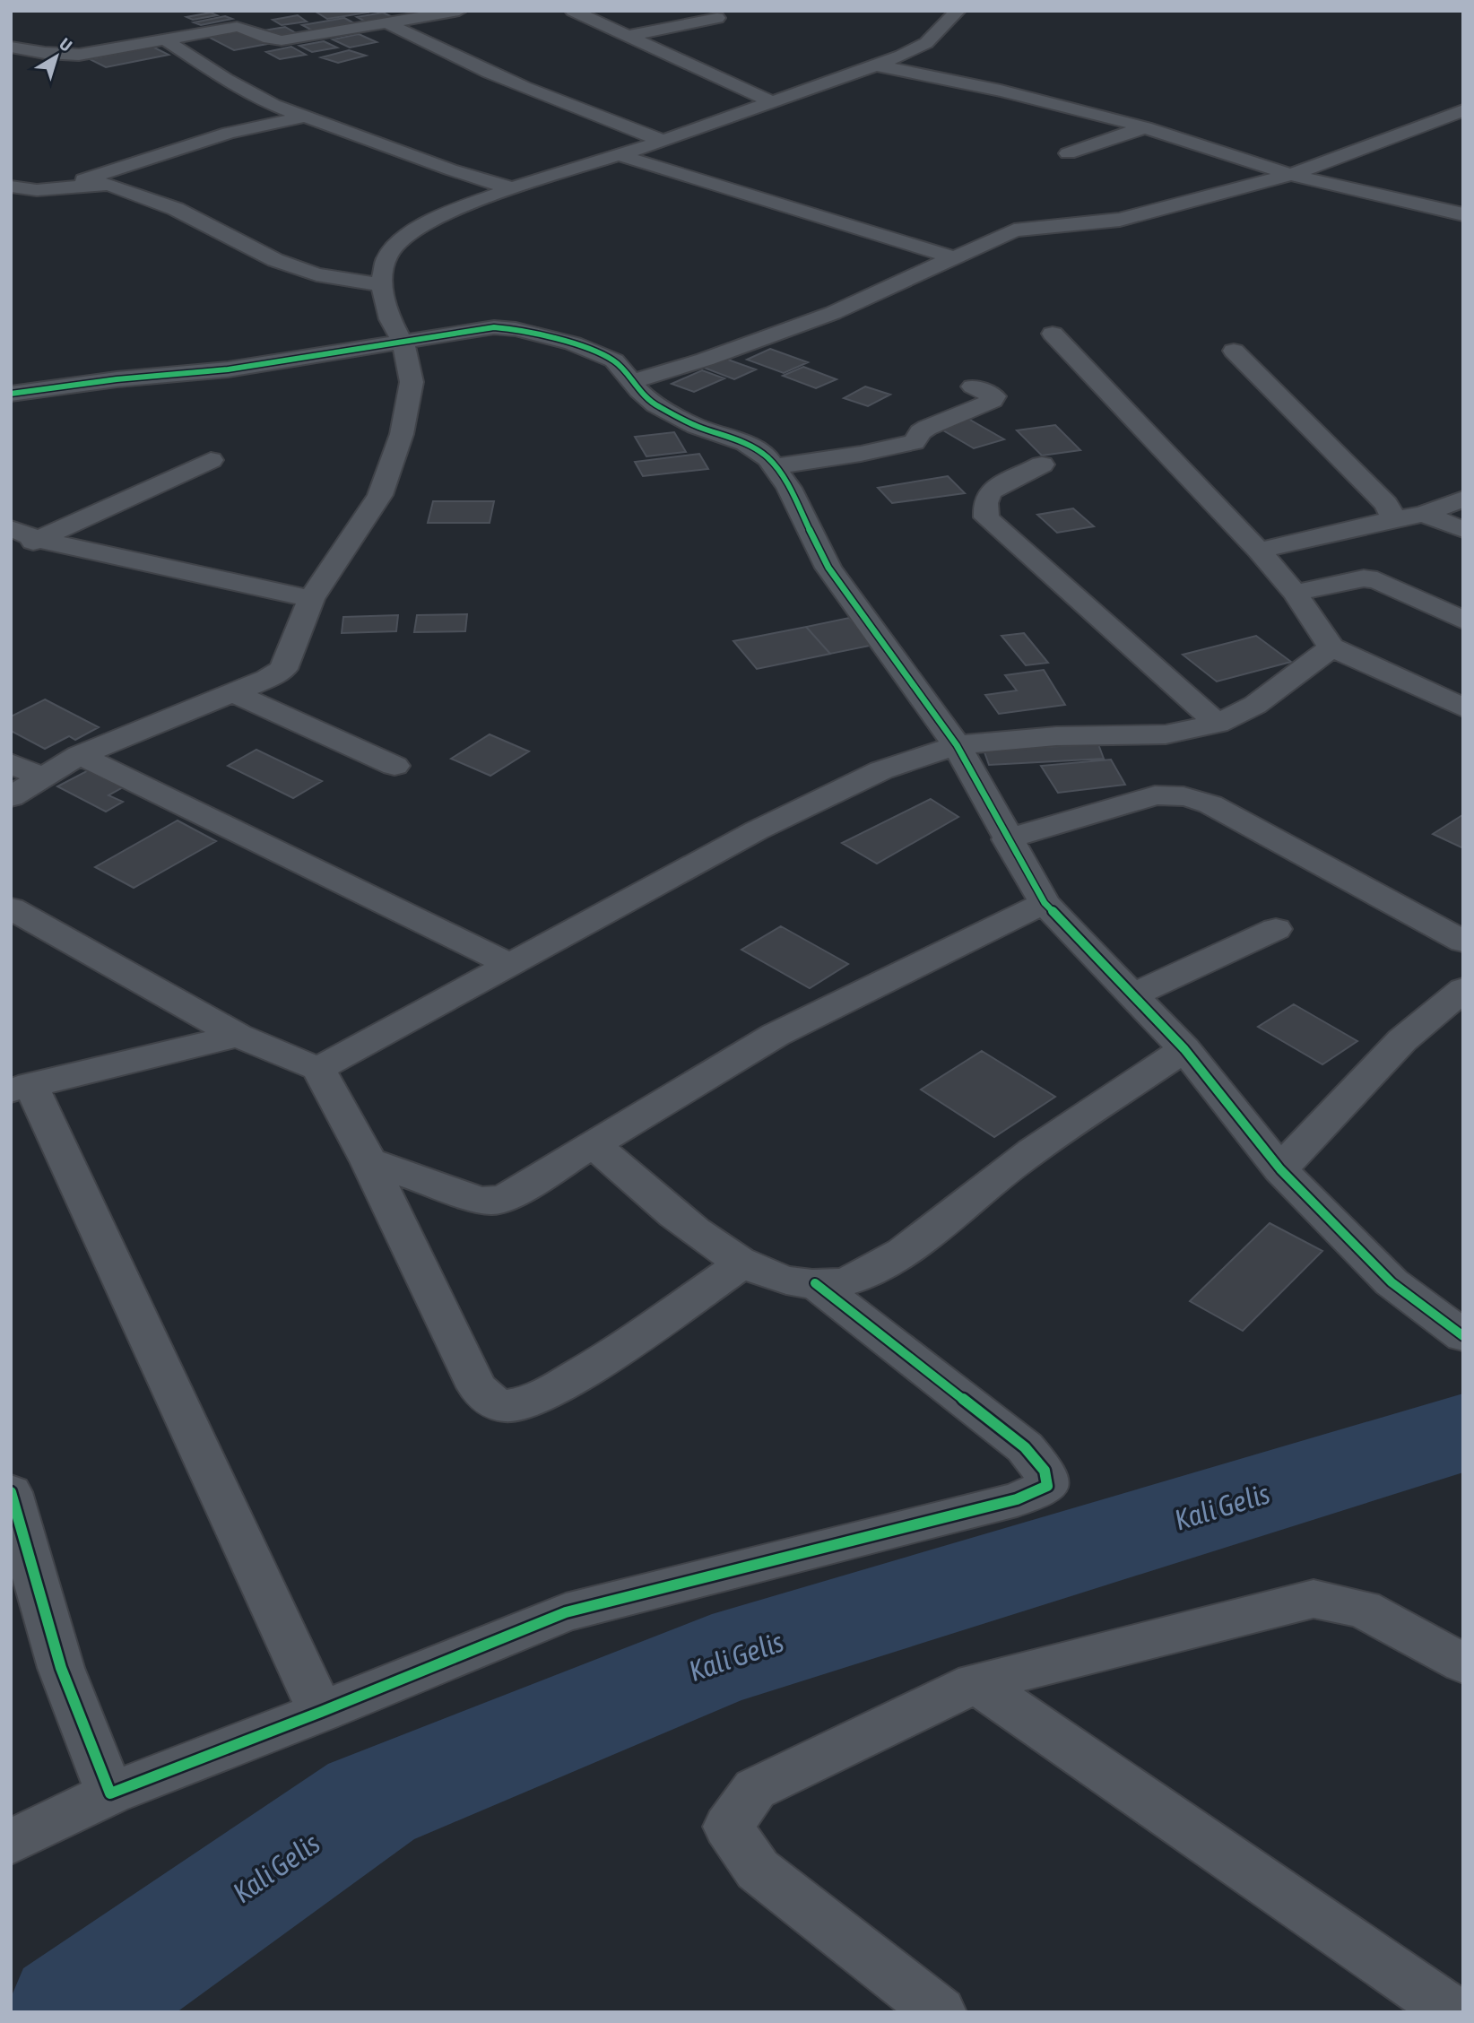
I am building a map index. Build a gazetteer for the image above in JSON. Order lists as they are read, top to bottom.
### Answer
{
  "water": ["Kali Gelis"],
  "north": "top right"
}
